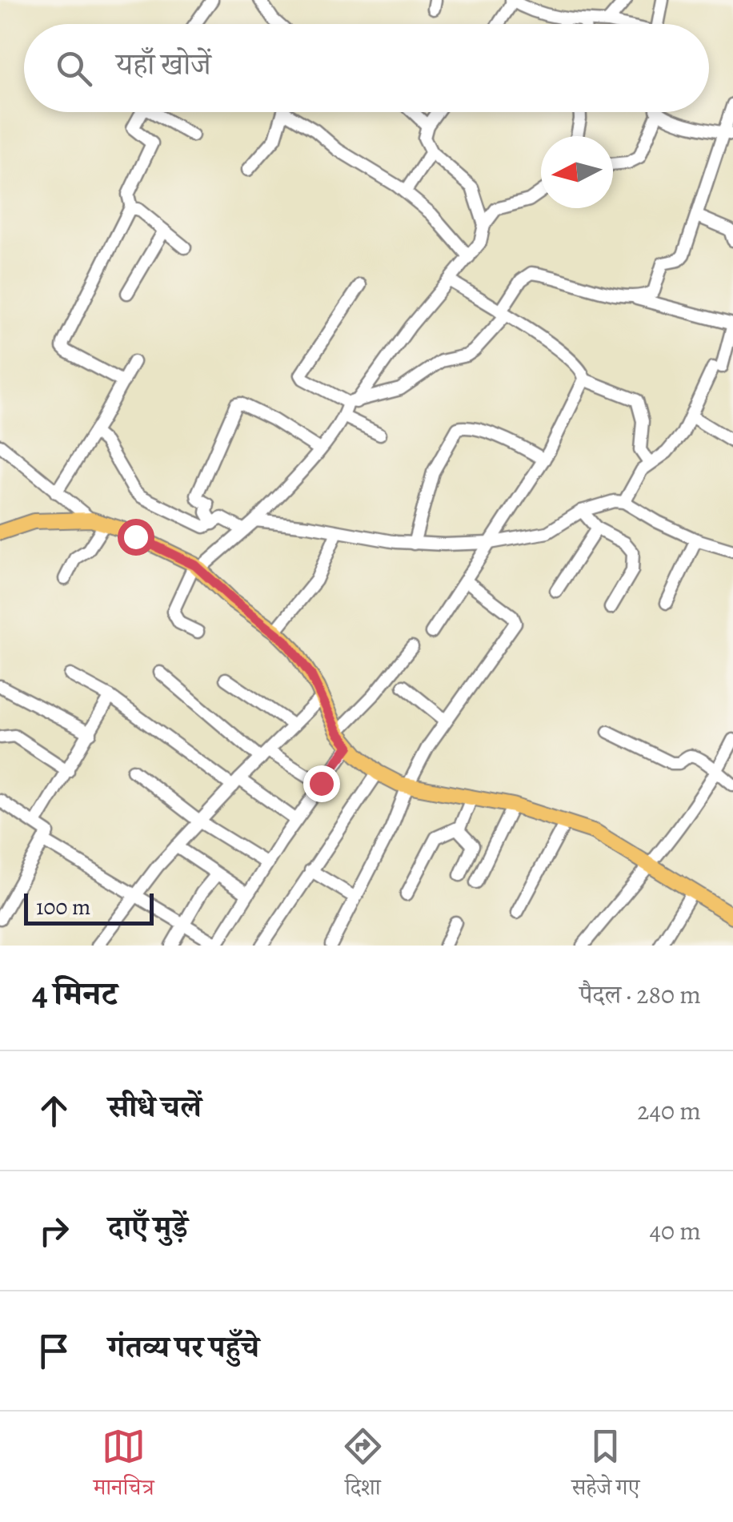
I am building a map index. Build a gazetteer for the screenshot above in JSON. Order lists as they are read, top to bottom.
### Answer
{
  "scale_bar": "100 m",
  "north": "left",
  "page": {
    "search": "यहाँ खोजें",
    "scale": "100 m",
    "heading": ["4 मिनट", "पैदल · 280 m"],
    "list": [
      ["सीधे चलें", "240 m"],
      ["दाएँ मुड़ें", "40 m"],
      "गंतव्य पर पहुँचे"
    ],
    "nav": ["मानचित्र", "दिशा", "सहेजे गए"]
  }
}
